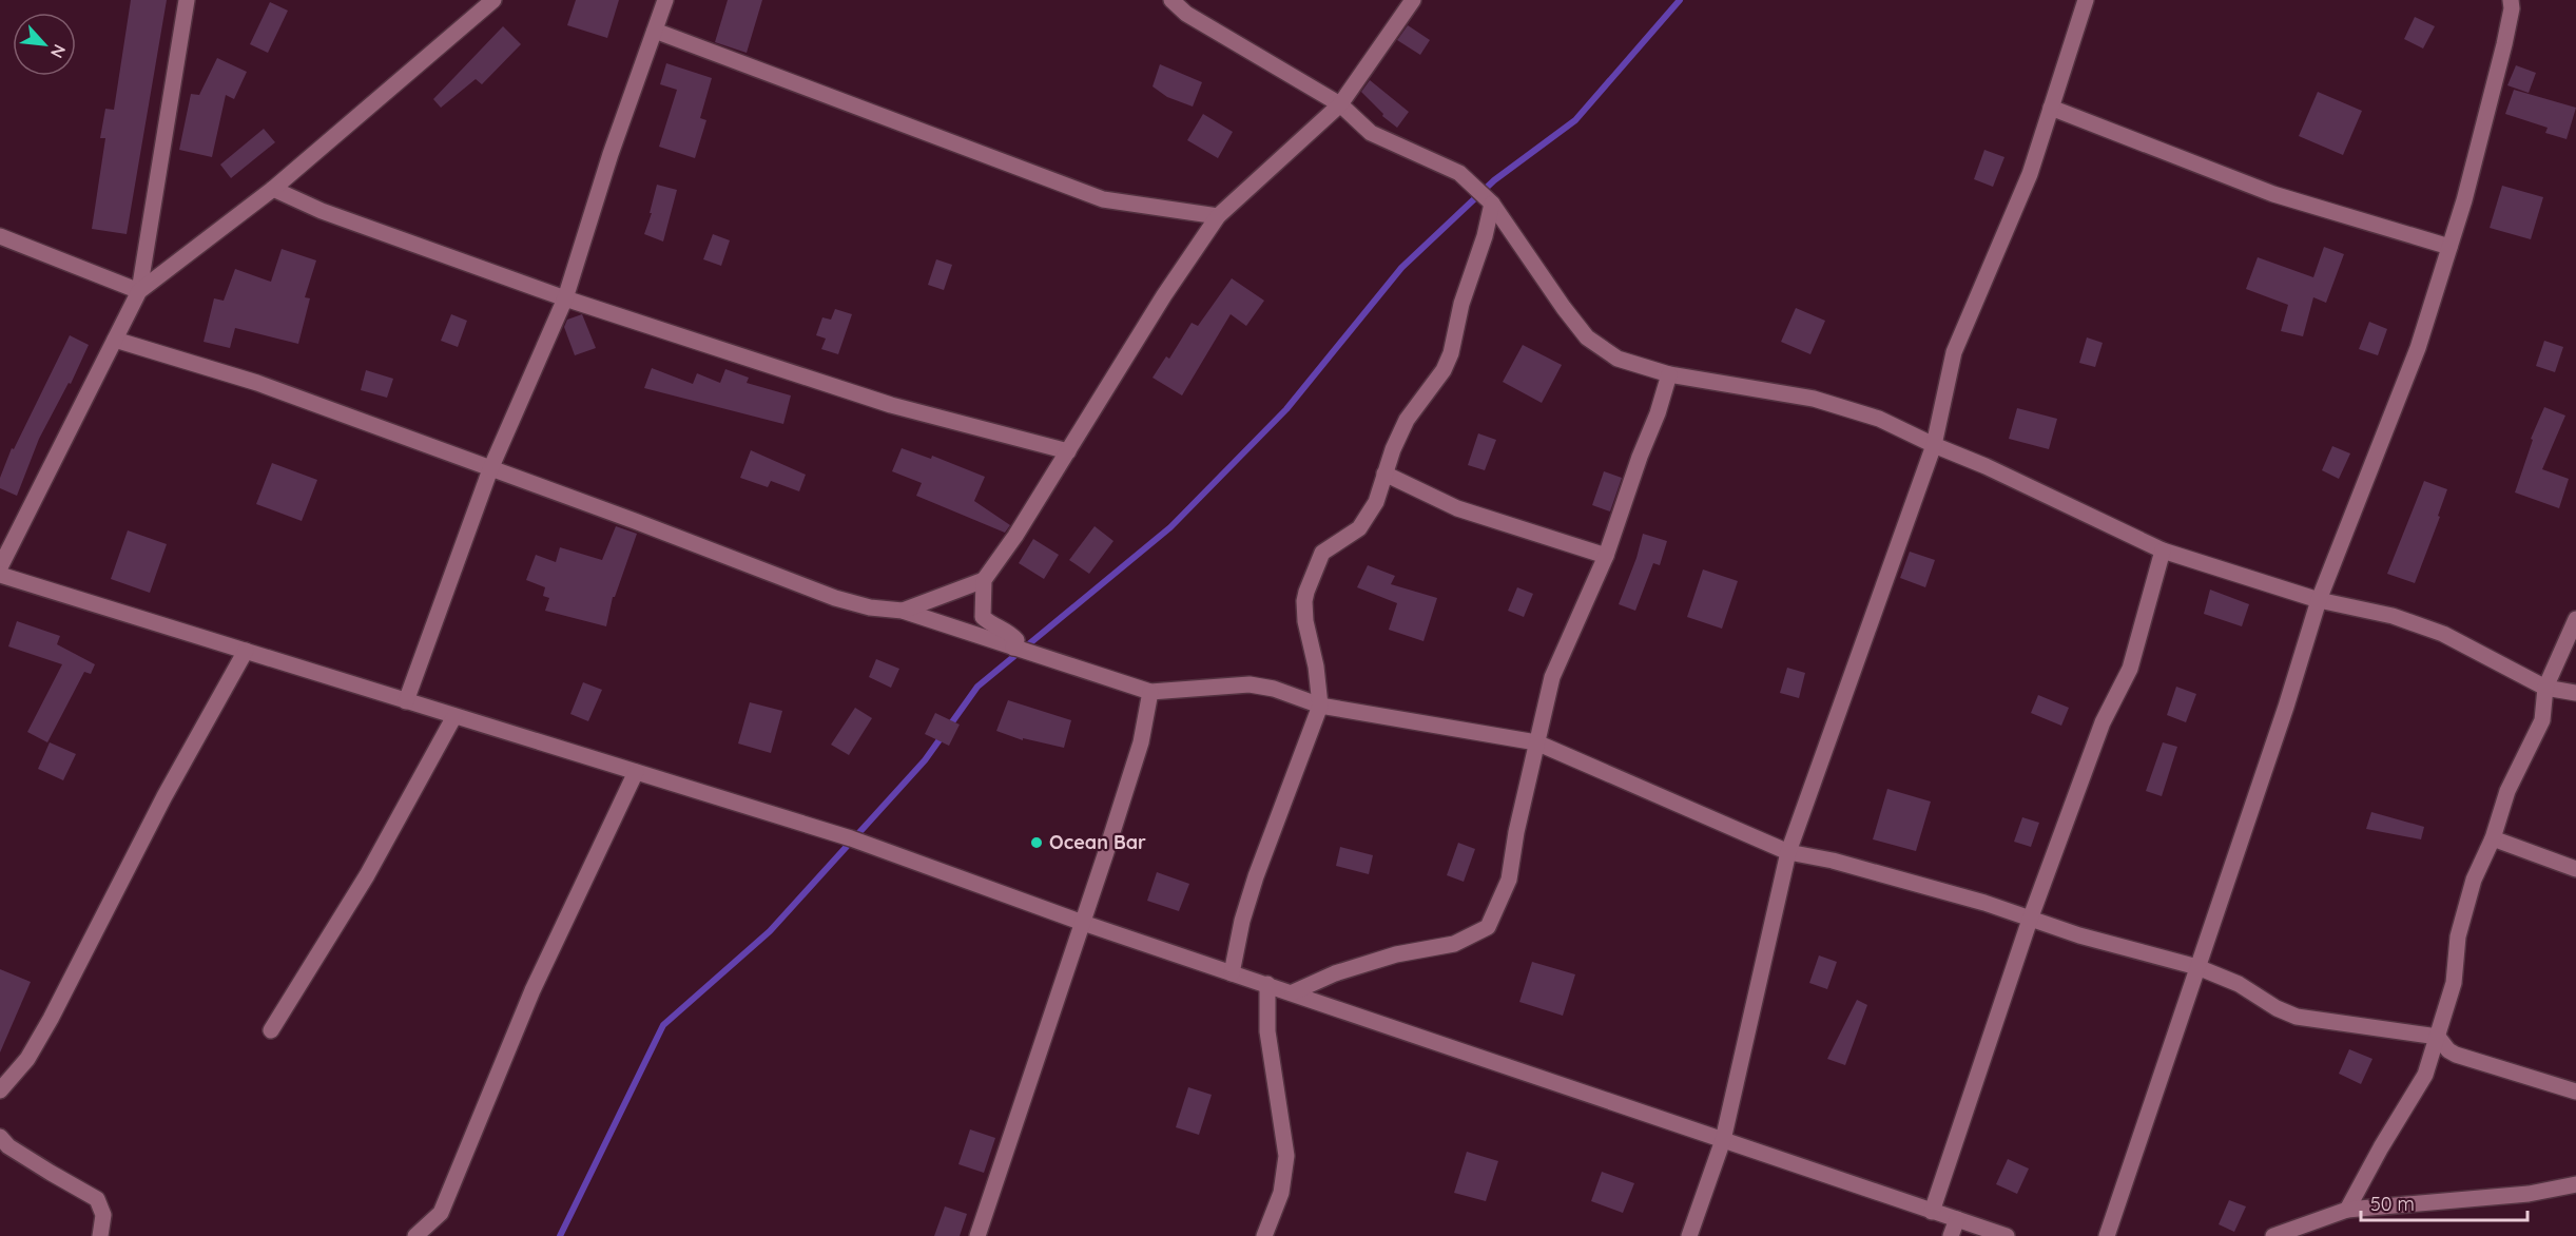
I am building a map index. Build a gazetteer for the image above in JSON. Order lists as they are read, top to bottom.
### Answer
{
  "places": ["Ocean Bar"],
  "scale_bar": "50 m",
  "north": "bottom right"
}
